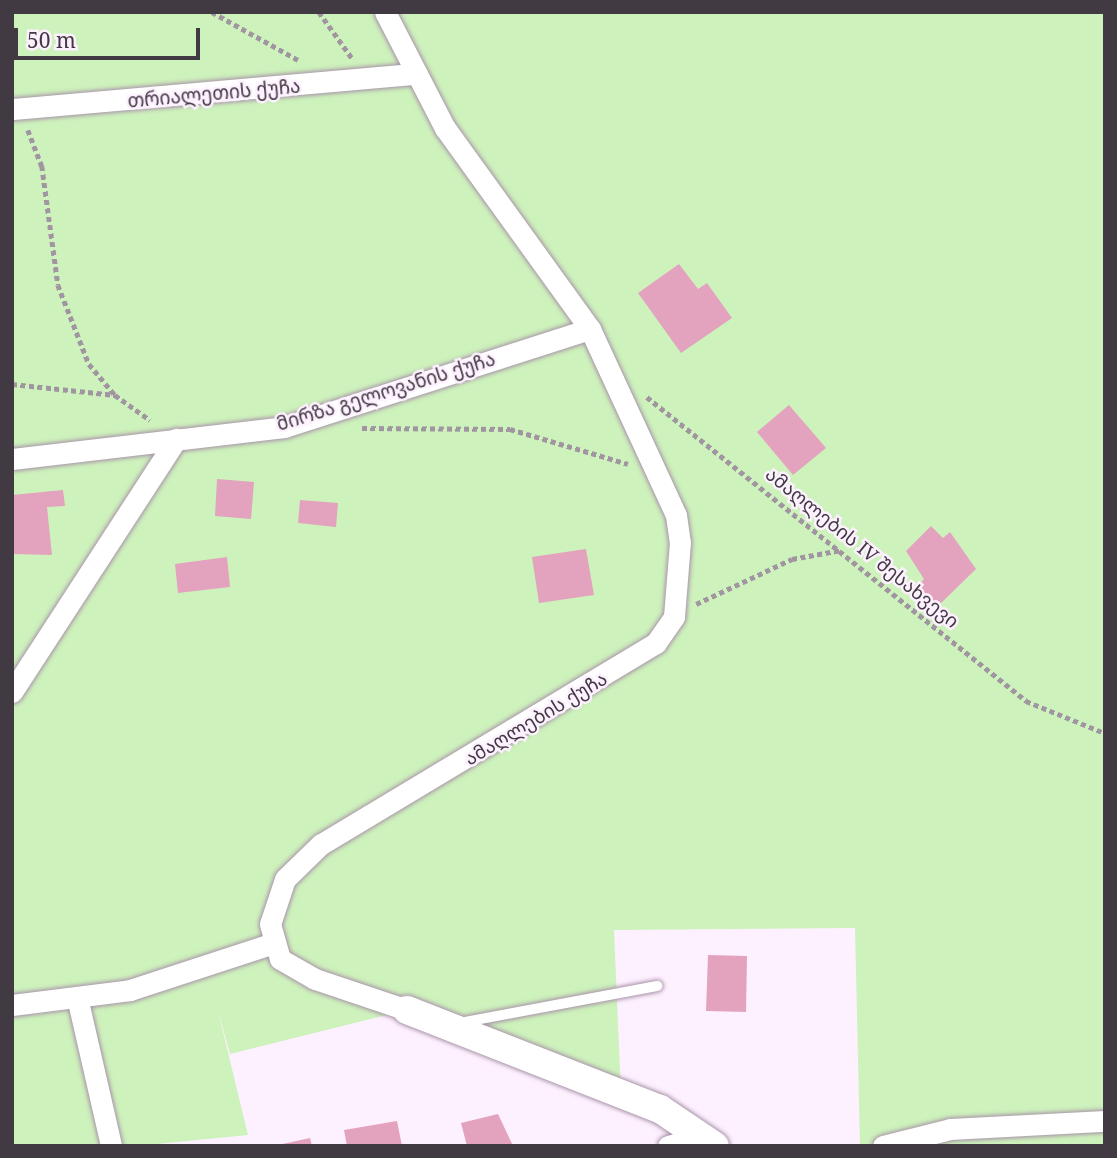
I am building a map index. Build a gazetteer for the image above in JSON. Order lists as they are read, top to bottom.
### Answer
{
  "streets": {
    "street": ["თრიალეთის ქუჩა", "მირზა გელოვანის ქუჩა", "ამაღლების ქუჩა"],
    "path": ["ამაღლების IV შესახვევი"]
  },
  "scale_bar": "50 m"
}
